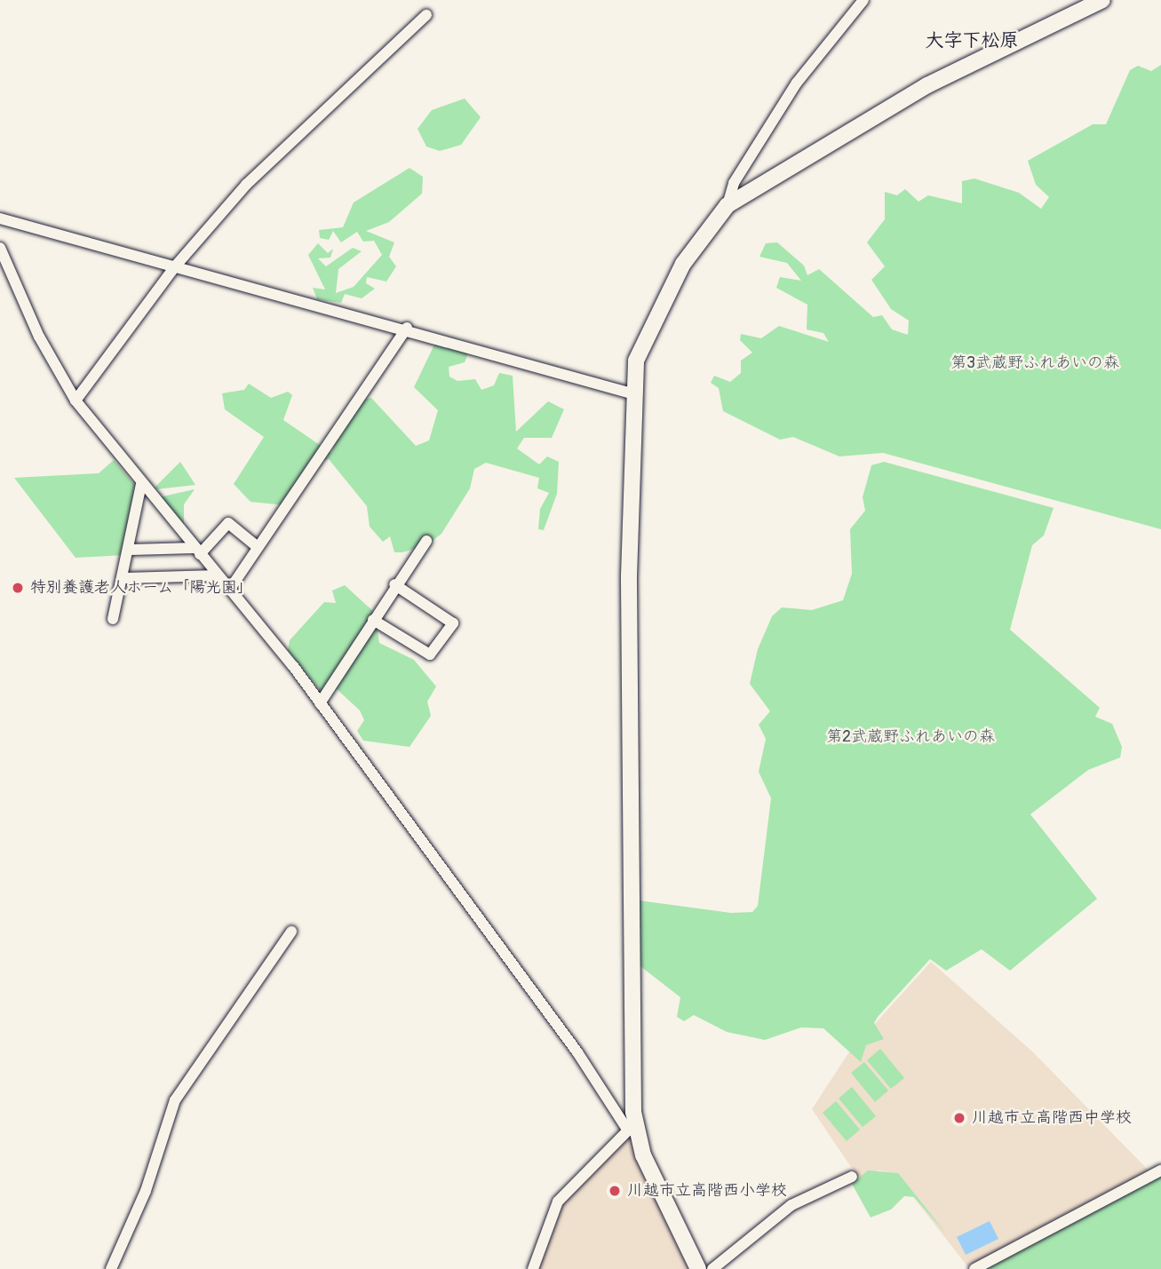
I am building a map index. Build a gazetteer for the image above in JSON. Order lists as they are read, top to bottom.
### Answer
{
  "districts": ["大字下松原"],
  "parks": ["第3武蔵野ふれあいの森", "第2武蔵野ふれあいの森"],
  "places": ["特別養護老人ホーム「陽光園」", "川越市立高階西中学校", "川越市立高階西小学校"]
}
